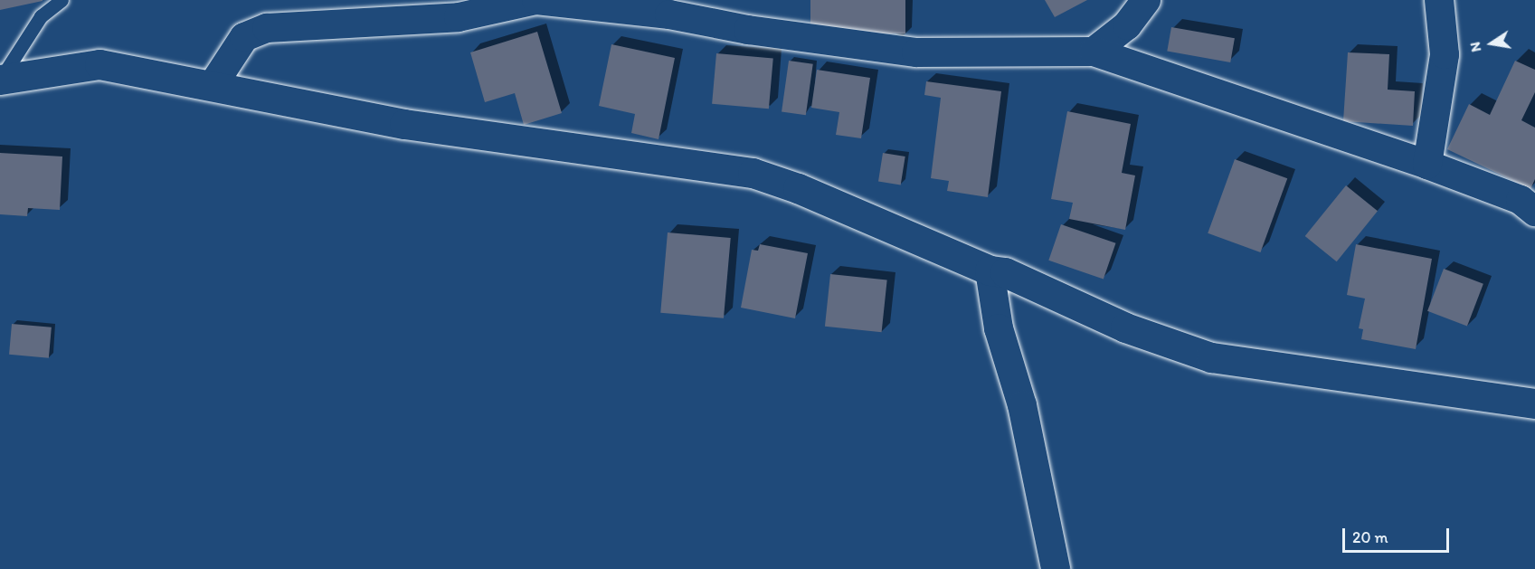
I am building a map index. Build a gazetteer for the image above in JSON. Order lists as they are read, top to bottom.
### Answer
{
  "scale_bar": "20 m",
  "north": "left"
}
